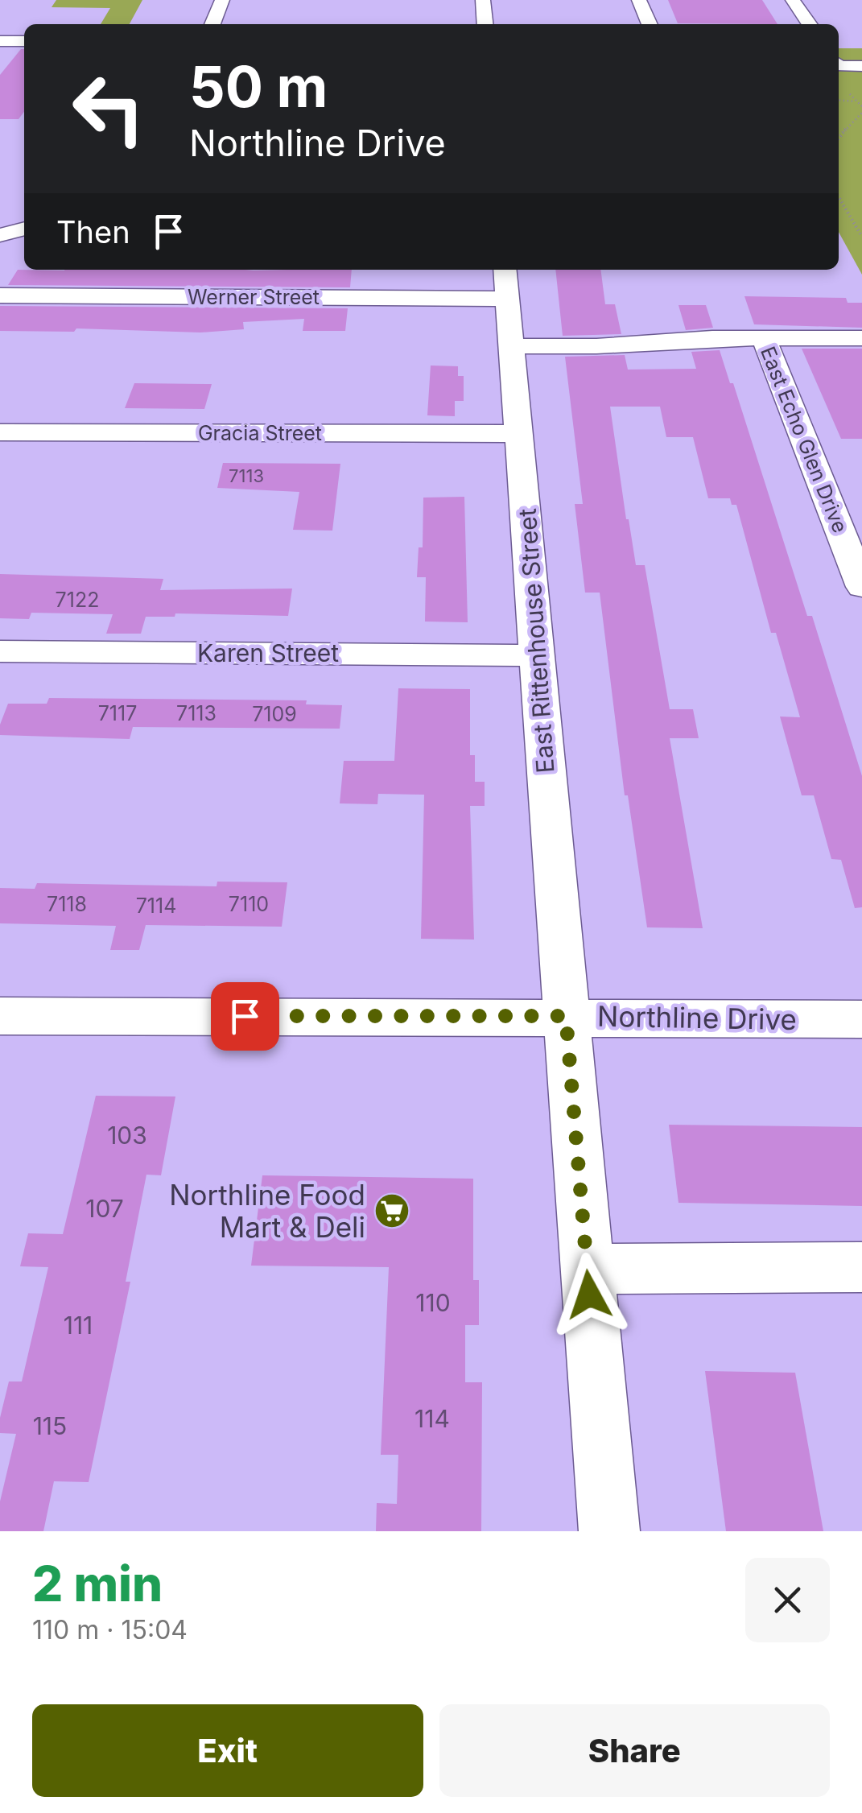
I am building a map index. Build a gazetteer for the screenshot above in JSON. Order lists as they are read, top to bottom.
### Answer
{
  "streets": {
    "street": [
      "Werner Street",
      "Gracia Street",
      "East Echo Glen Drive",
      "East Rittenhouse Street",
      "Karen Street",
      "Northline Drive"
    ]
  },
  "crossings": [
    ["Werner Street", "East Rittenhouse Street"],
    ["Gracia Street", "East Rittenhouse Street"],
    ["East Rittenhouse Street", "Karen Street"],
    ["East Rittenhouse Street", "Northline Drive"]
  ],
  "places": {
    "supermarket": ["Northline Food Mart & Deli"]
  },
  "house_numbers": [
    "7113",
    "7122",
    "7117",
    "7113",
    "7109",
    "7118",
    "7110",
    "7114",
    "103",
    "107",
    "110",
    "111",
    "114",
    "115"
  ],
  "page": {
    "turn": ["50 m", "Northline Drive"],
    "then": "Then",
    "heading": ["2 min", "110 m · 15:04"],
    "buttons": ["Exit", "Share"]
  }
}
